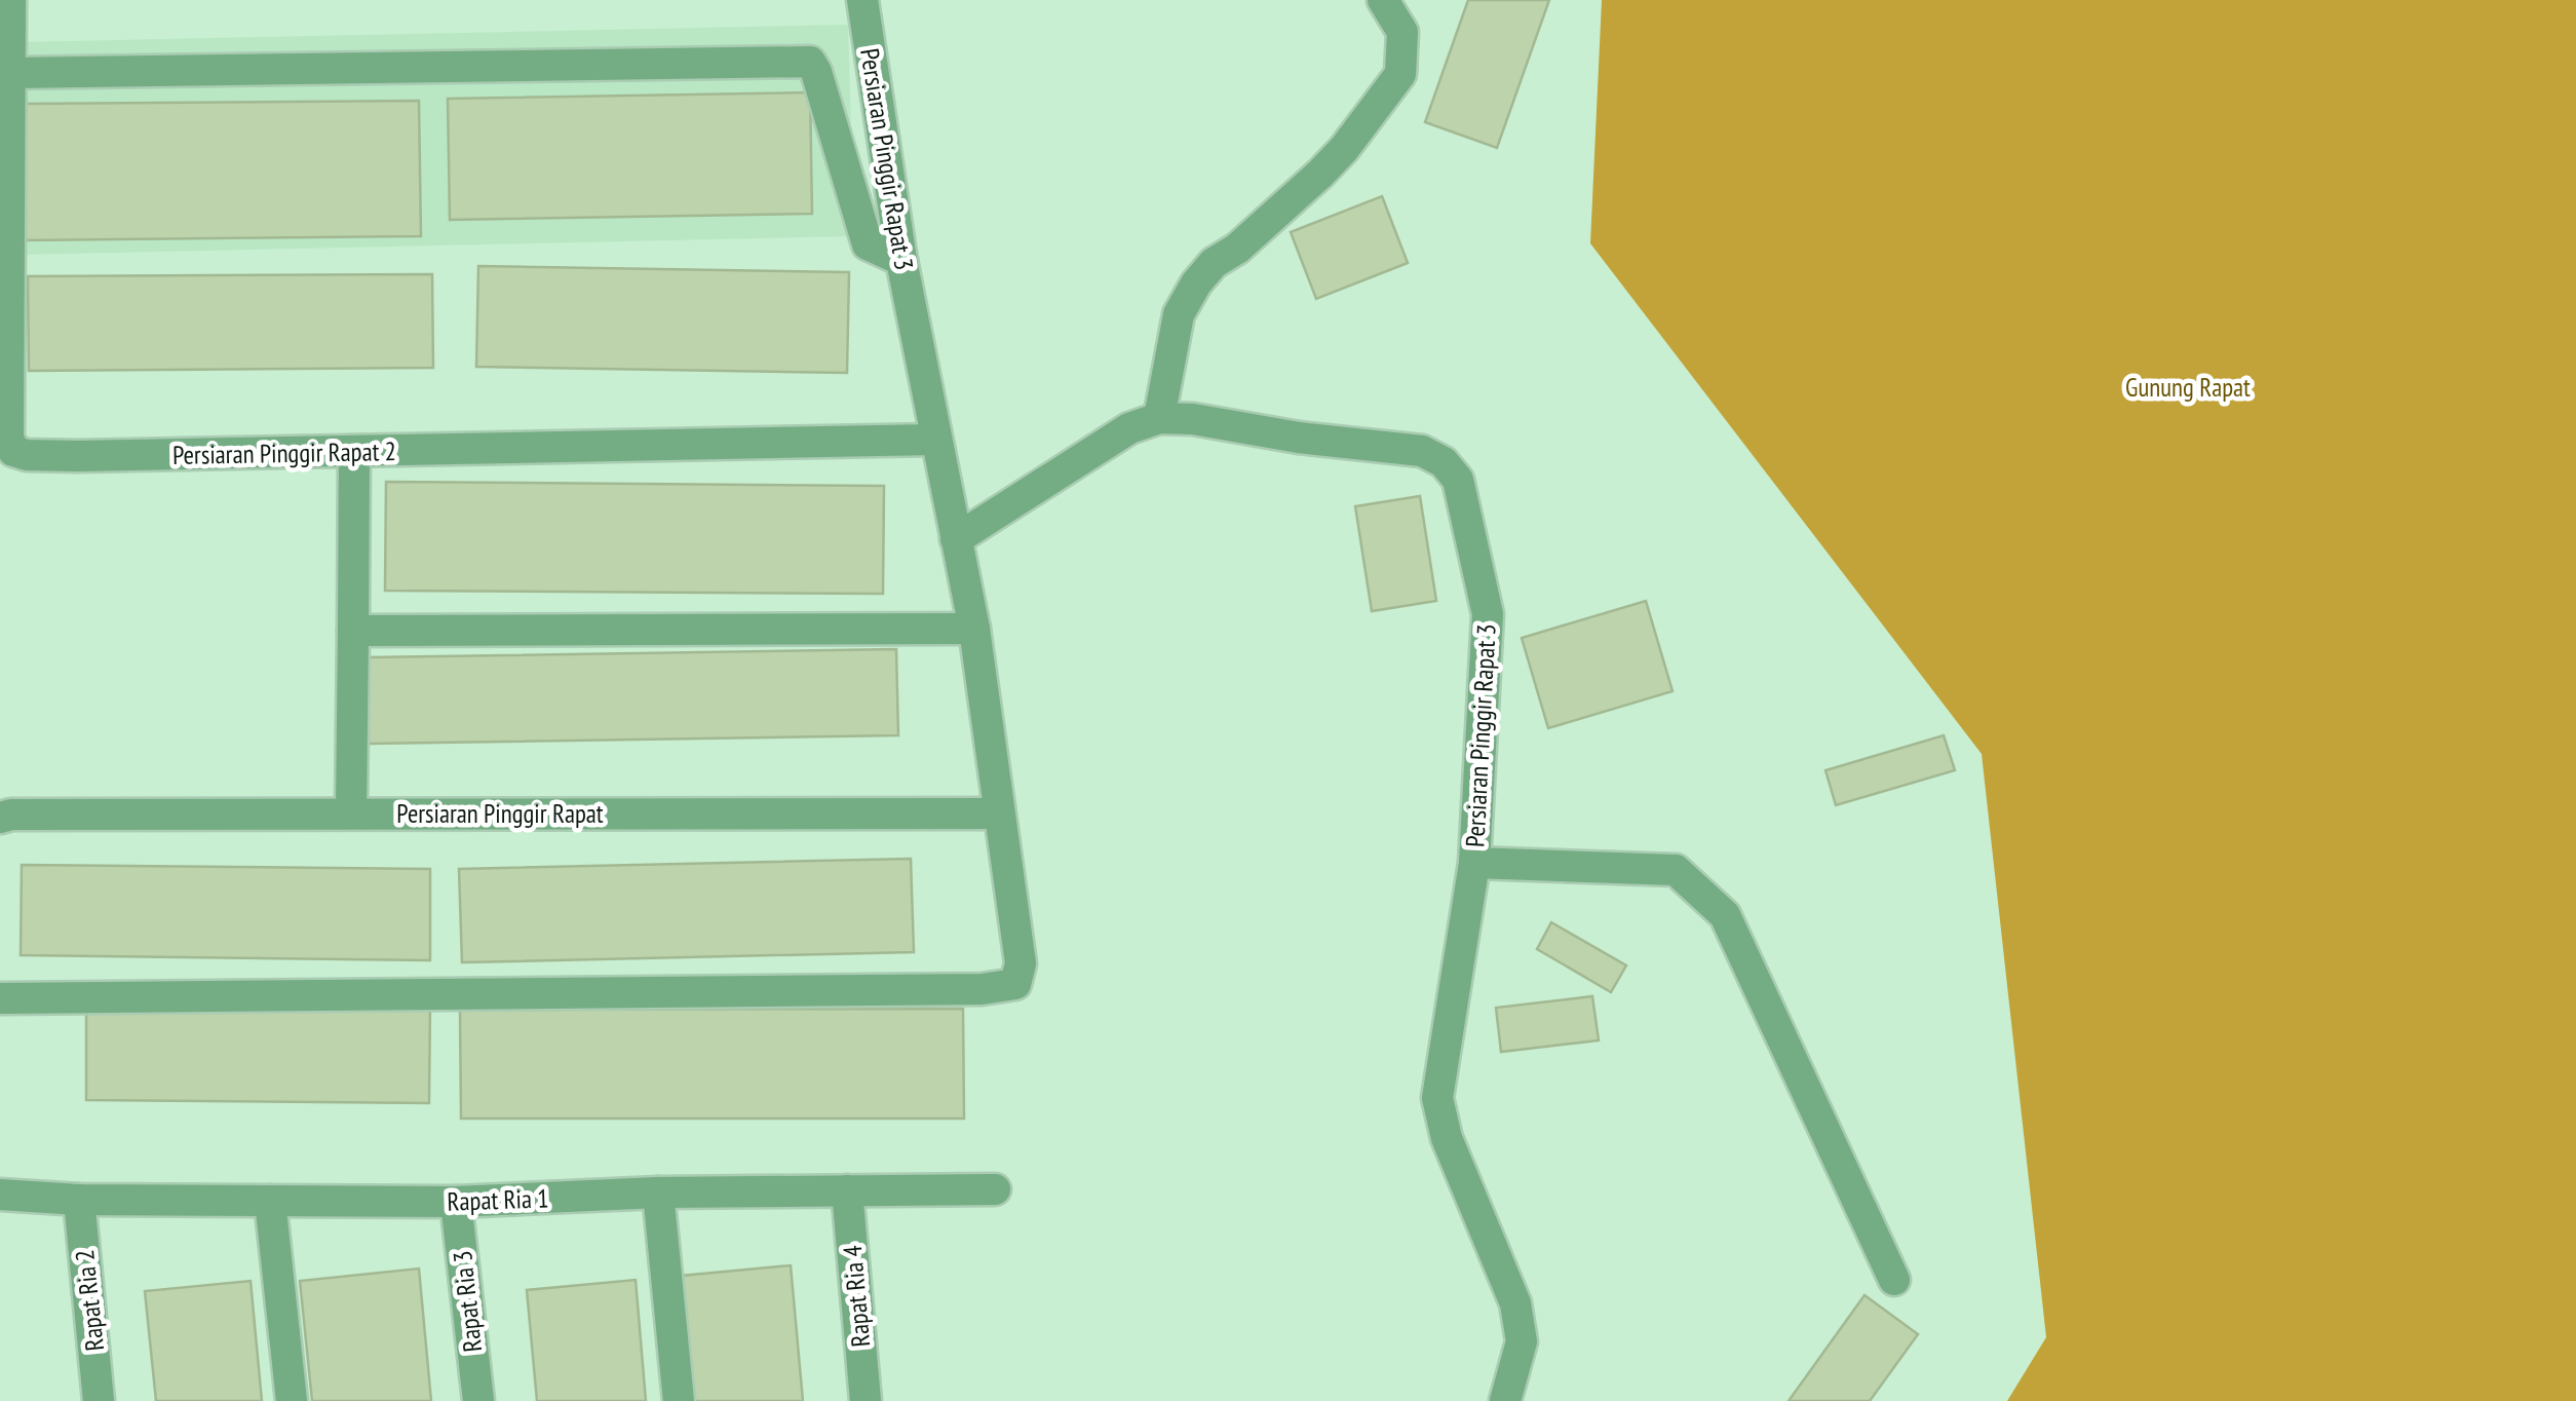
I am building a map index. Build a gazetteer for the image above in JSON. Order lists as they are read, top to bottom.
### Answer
{
  "streets": {
    "street": [
      "Persiaran Pinggir Rapat 3",
      "Persiaran Pinggir Rapat 2",
      "Persiaran Pinggir Rapat",
      "Rapat Ria 1",
      "Rapat Ria 4",
      "Rapat Ria 2",
      "Rapat Ria 3"
    ]
  },
  "crossings": [
    ["Persiaran Pinggir Rapat 3", "Persiaran Pinggir Rapat 2"],
    ["Persiaran Pinggir Rapat 3", "Persiaran Pinggir Rapat"],
    ["Rapat Ria 1", "Rapat Ria 4"],
    ["Rapat Ria 1", "Rapat Ria 2"],
    ["Rapat Ria 1", "Rapat Ria 3"]
  ],
  "parks": ["Gunung Rapat"]
}
